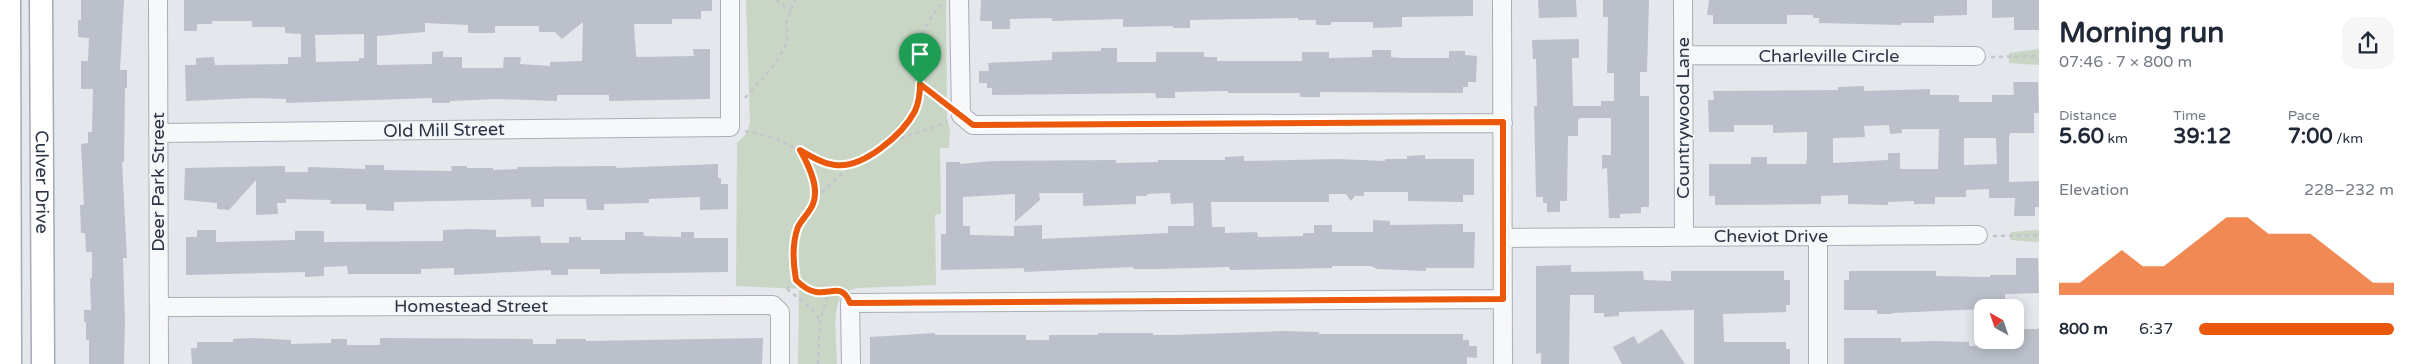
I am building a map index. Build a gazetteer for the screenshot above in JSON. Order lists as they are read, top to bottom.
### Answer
{
  "streets": {
    "main road": ["Culver Drive"],
    "street": [
      "Charleville Circle",
      "Countrywood Lane",
      "Old Mill Street",
      "Deer Park Street",
      "Cheviot Drive",
      "Homestead Street"
    ]
  },
  "crossings": [
    ["Charleville Circle", "Countrywood Lane"],
    ["Countrywood Lane", "Cheviot Drive"],
    ["Old Mill Street", "Deer Park Street"],
    ["Deer Park Street", "Homestead Street"]
  ],
  "north": "top left",
  "page": {
    "heading": ["Morning run", "07:46 · 7 × 800 m"],
    "stats": [
      ["Distance", "5.60 km"],
      ["Time", "39:12"],
      ["Pace", "7:00 /km"]
    ],
    "chart": ["Elevation", "228–232 m"],
    "list": [
      {
        "name": "800 m",
        "note": "6:37"
      }
    ]
  }
}
